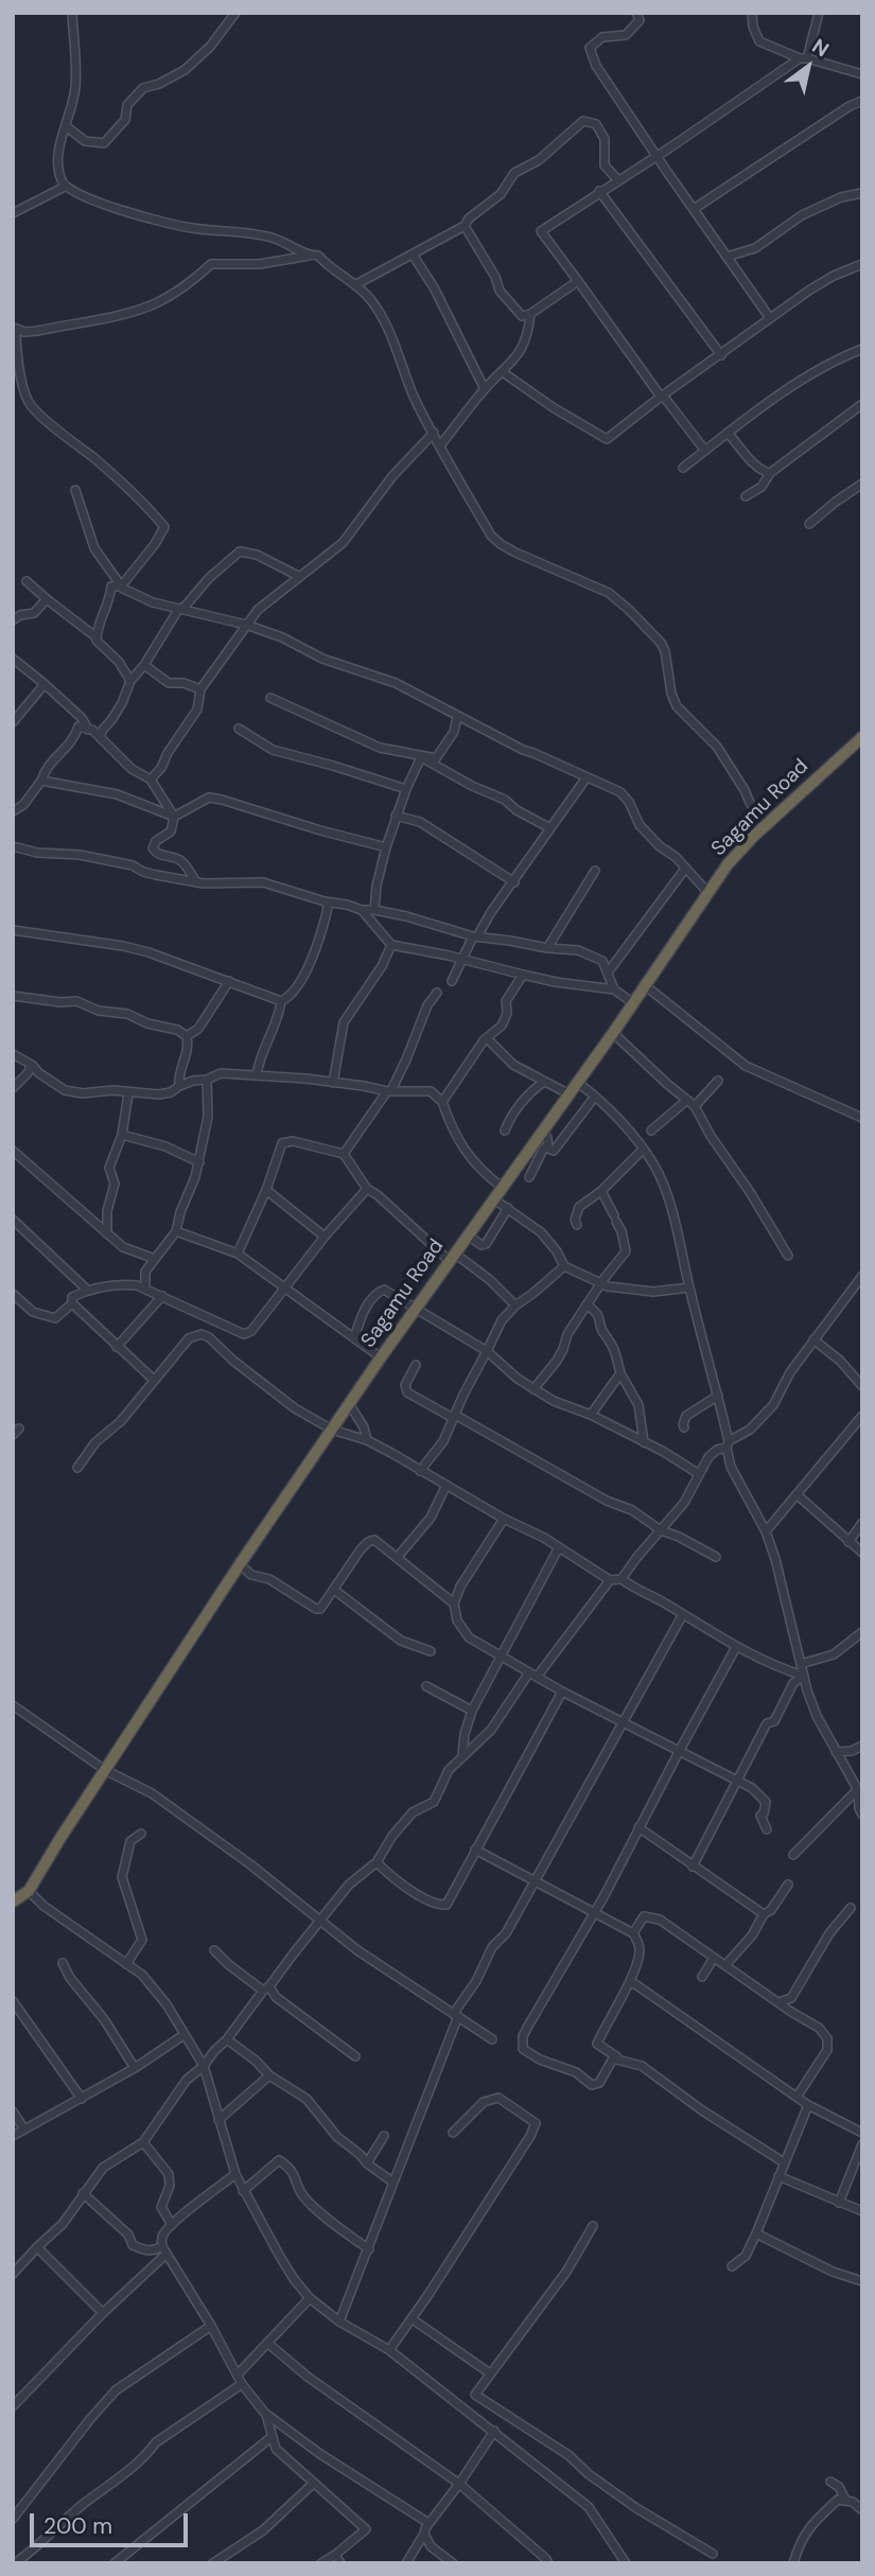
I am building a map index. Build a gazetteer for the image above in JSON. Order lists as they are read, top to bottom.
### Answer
{
  "streets": {
    "highway": ["Sagamu Road"]
  },
  "scale_bar": "200 m",
  "north": "top right"
}
